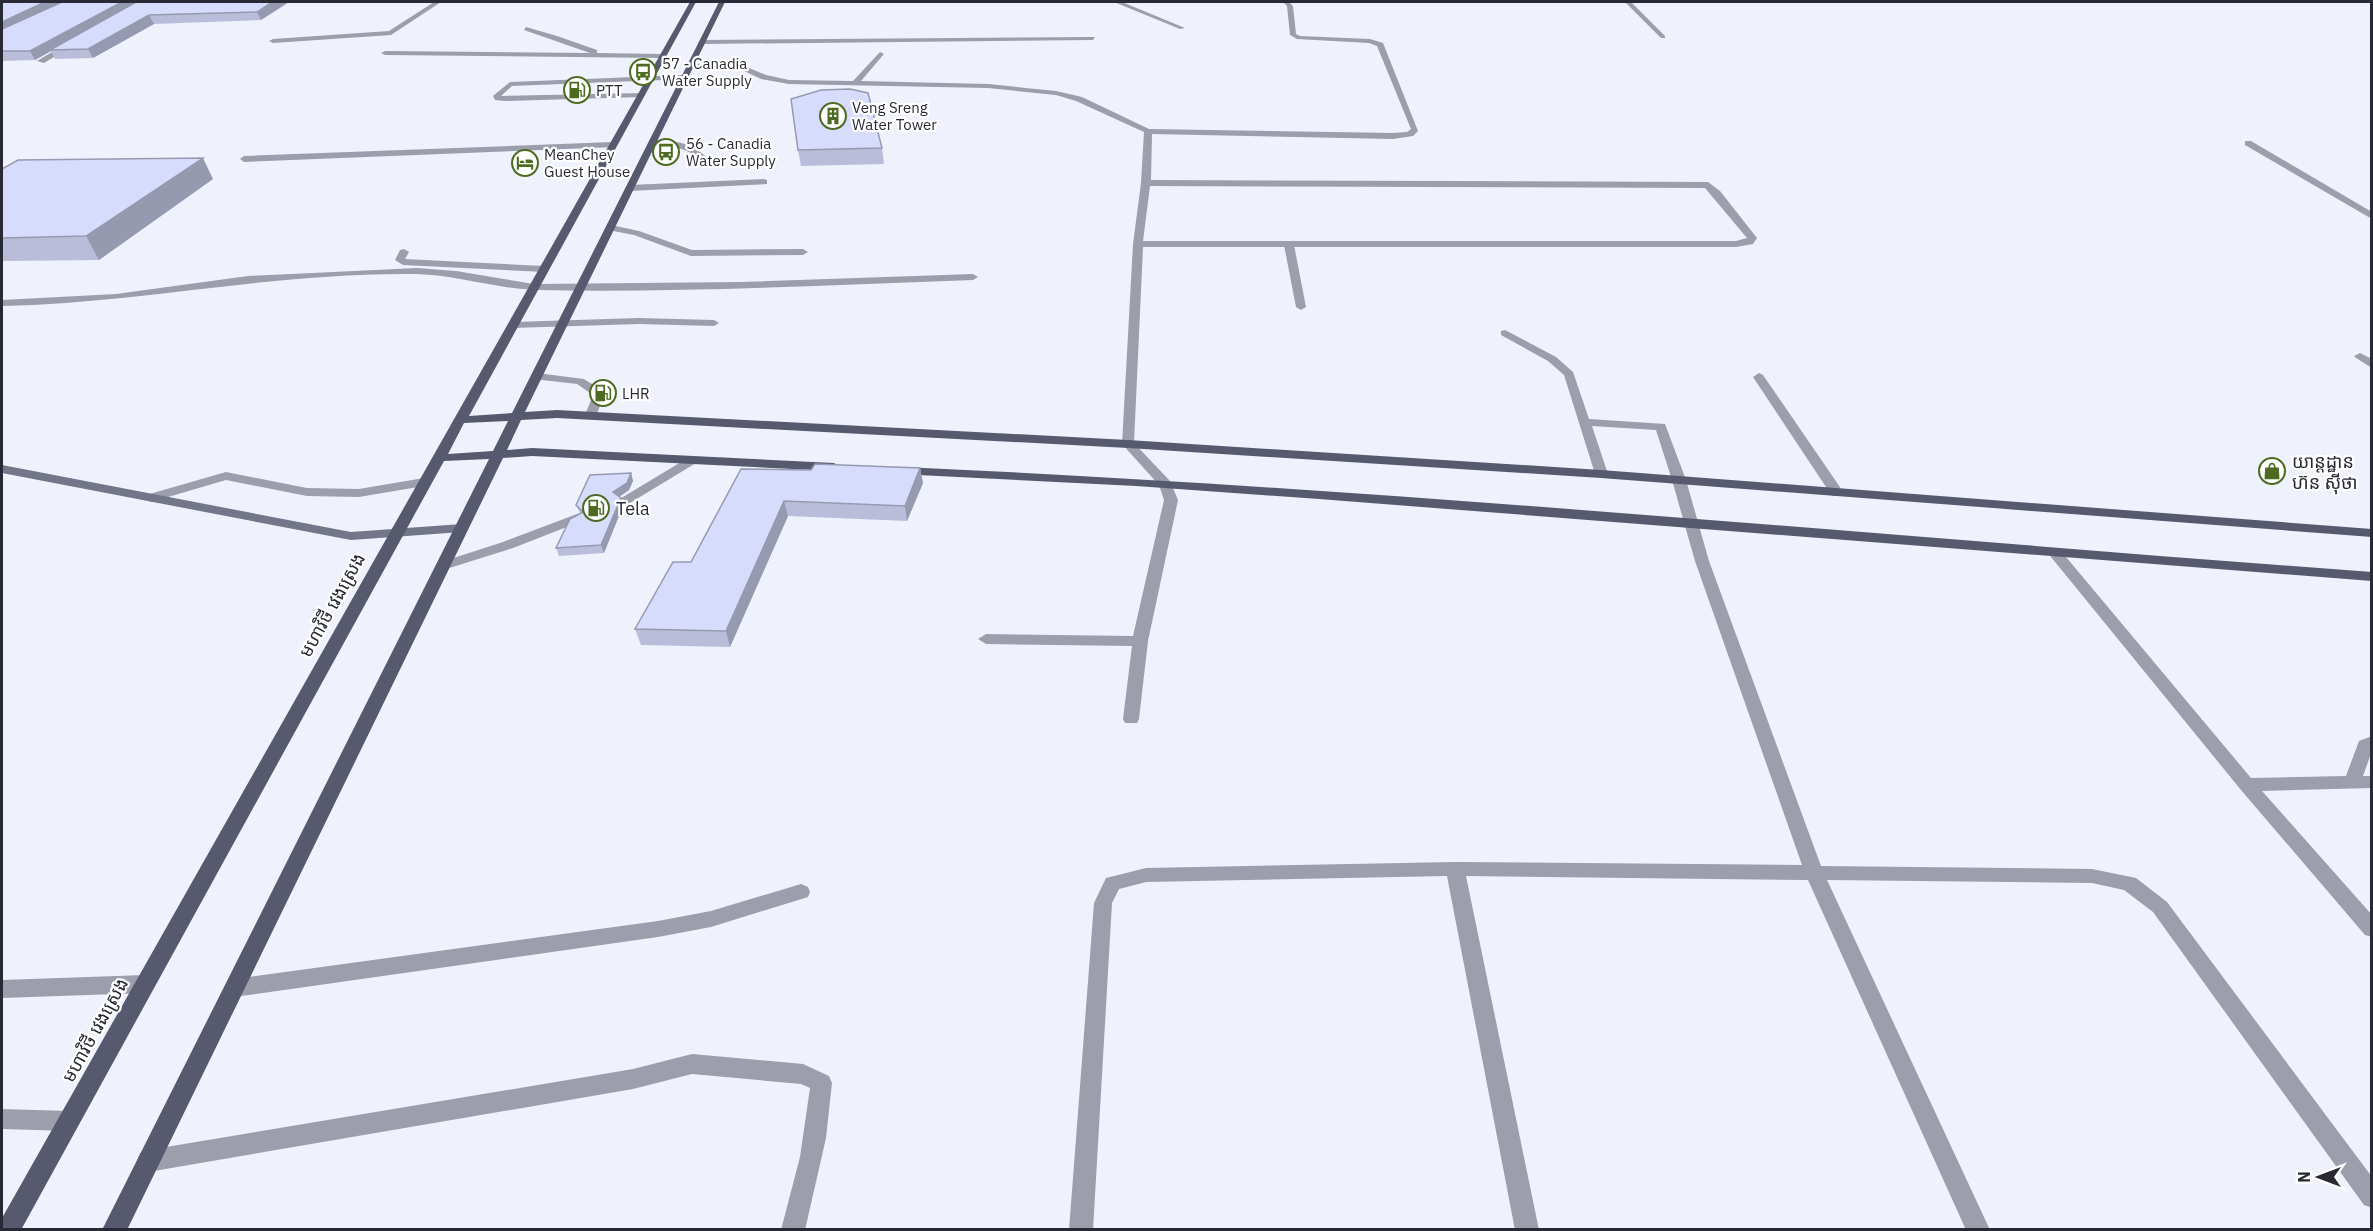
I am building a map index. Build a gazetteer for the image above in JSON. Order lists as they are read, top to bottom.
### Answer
{
  "streets": {
    "main road": ["មហាវិថី វេងស្រេង"]
  },
  "places": {
    "bus stop": ["57 - Canadia Water Supply", "56 - Canadia Water Supply"],
    "fuel station": ["PTT", "LHR", "Tela"],
    "building": ["Veng Sreng Water Tower"],
    "hotel": ["MeanChey Guest House"],
    "shop": ["យាន្ដដ្ឋាន ហ៊ន ស៊ីថា"]
  },
  "north": "left"
}
